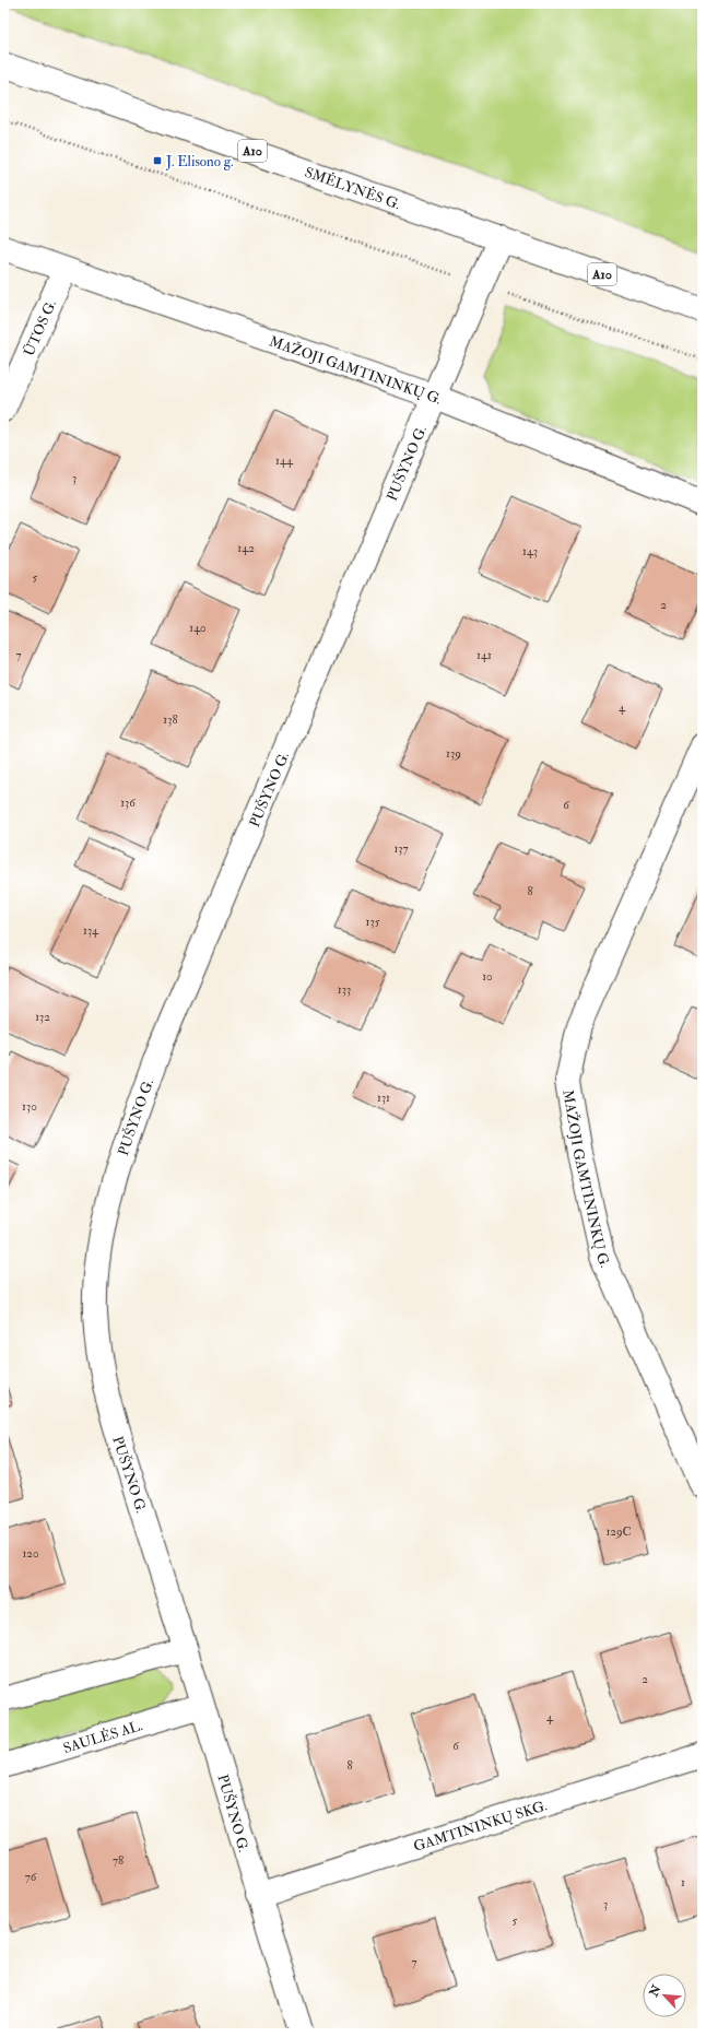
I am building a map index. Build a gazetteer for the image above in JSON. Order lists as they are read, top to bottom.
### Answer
{
  "streets": {
    "main road": [
      "A10",
      "SMĖLYNĖS G.",
      "ŪTOS G.",
      "MAŽOJI GAMTININKŲ G.",
      "PUŠYNO G.",
      "SAULĖS AL.",
      "GAMTININKŲ SKG."
    ]
  },
  "crossings": [
    ["SMĖLYNĖS G.", "PUŠYNO G."],
    ["ŪTOS G.", "MAŽOJI GAMTININKŲ G."],
    ["MAŽOJI GAMTININKŲ G.", "PUŠYNO G."],
    ["PUŠYNO G.", "SAULĖS AL."],
    ["PUŠYNO G.", "GAMTININKŲ SKG."]
  ],
  "places": {
    "transit": ["J. Elisono g."]
  },
  "house_numbers": [
    "144",
    "3",
    "142",
    "143",
    "5",
    "2",
    "140",
    "7",
    "141",
    "4",
    "138",
    "139",
    "136",
    "6",
    "137",
    "8",
    "135",
    "134",
    "10",
    "133",
    "132",
    "131",
    "130",
    "129C",
    "120",
    "2",
    "4",
    "6",
    "8",
    "78",
    "76",
    "1",
    "3",
    "5",
    "7"
  ],
  "north": "top left"
}
